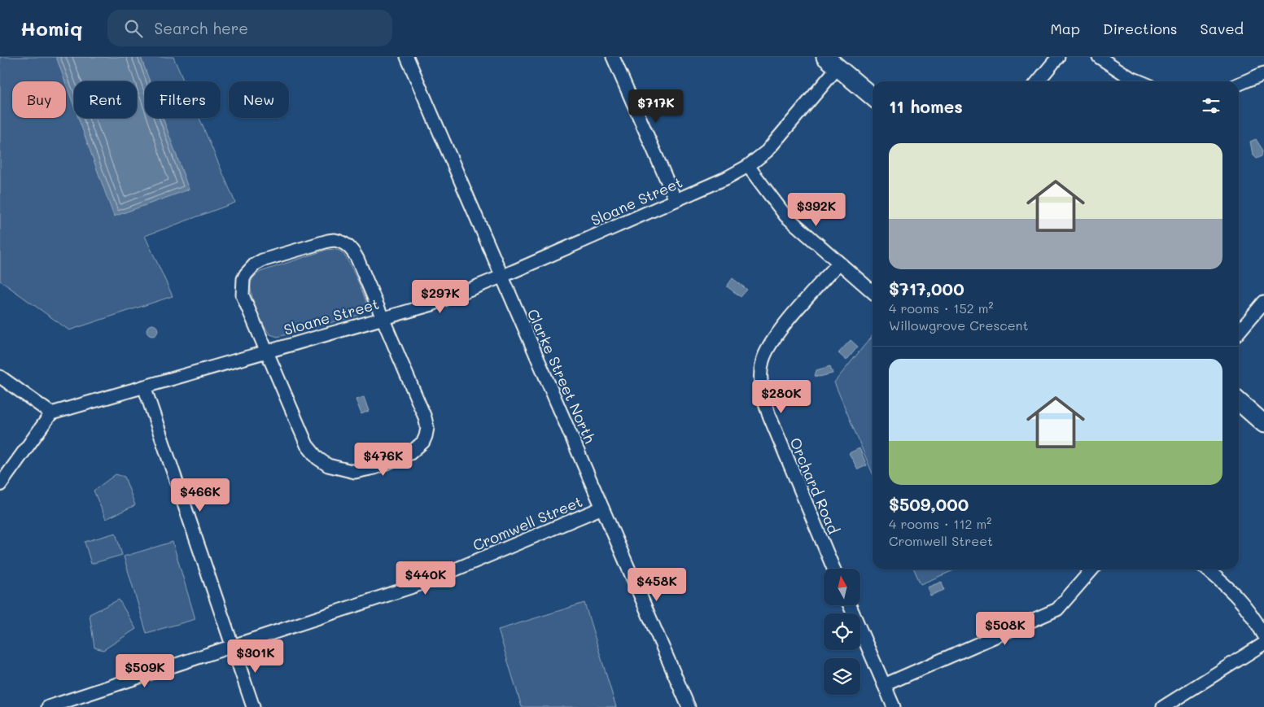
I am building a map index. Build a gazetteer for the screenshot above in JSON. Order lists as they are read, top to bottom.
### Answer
{
  "streets": {
    "street": [
      "Sloane Street",
      "Clarke Street North",
      "Orchard Road",
      "Cromwell Street"
    ]
  },
  "crossings": [
    ["Sloane Street", "Clarke Street North"],
    ["Clarke Street North", "Cromwell Street"]
  ],
  "north": "top",
  "page": {
    "header": "Homiq",
    "search": "Search here",
    "nav": ["Map", "Directions", "Saved"],
    "chip": [
      "Buy",
      "Rent",
      "Filters",
      "New"
    ],
    "heading": "11 homes",
    "price": [
      "$717K",
      "$392K",
      "$297K",
      "$280K",
      "$476K",
      "$466K",
      "$440K",
      "$458K",
      "$508K",
      "$301K",
      "$509K"
    ],
    "list": [
      {
        "name": "$717,000",
        "note": "4 rooms · 152 m² · Willowgrove Crescent"
      },
      {
        "name": "$509,000",
        "note": "4 rooms · 112 m² · Cromwell Street"
      }
    ]
  }
}
